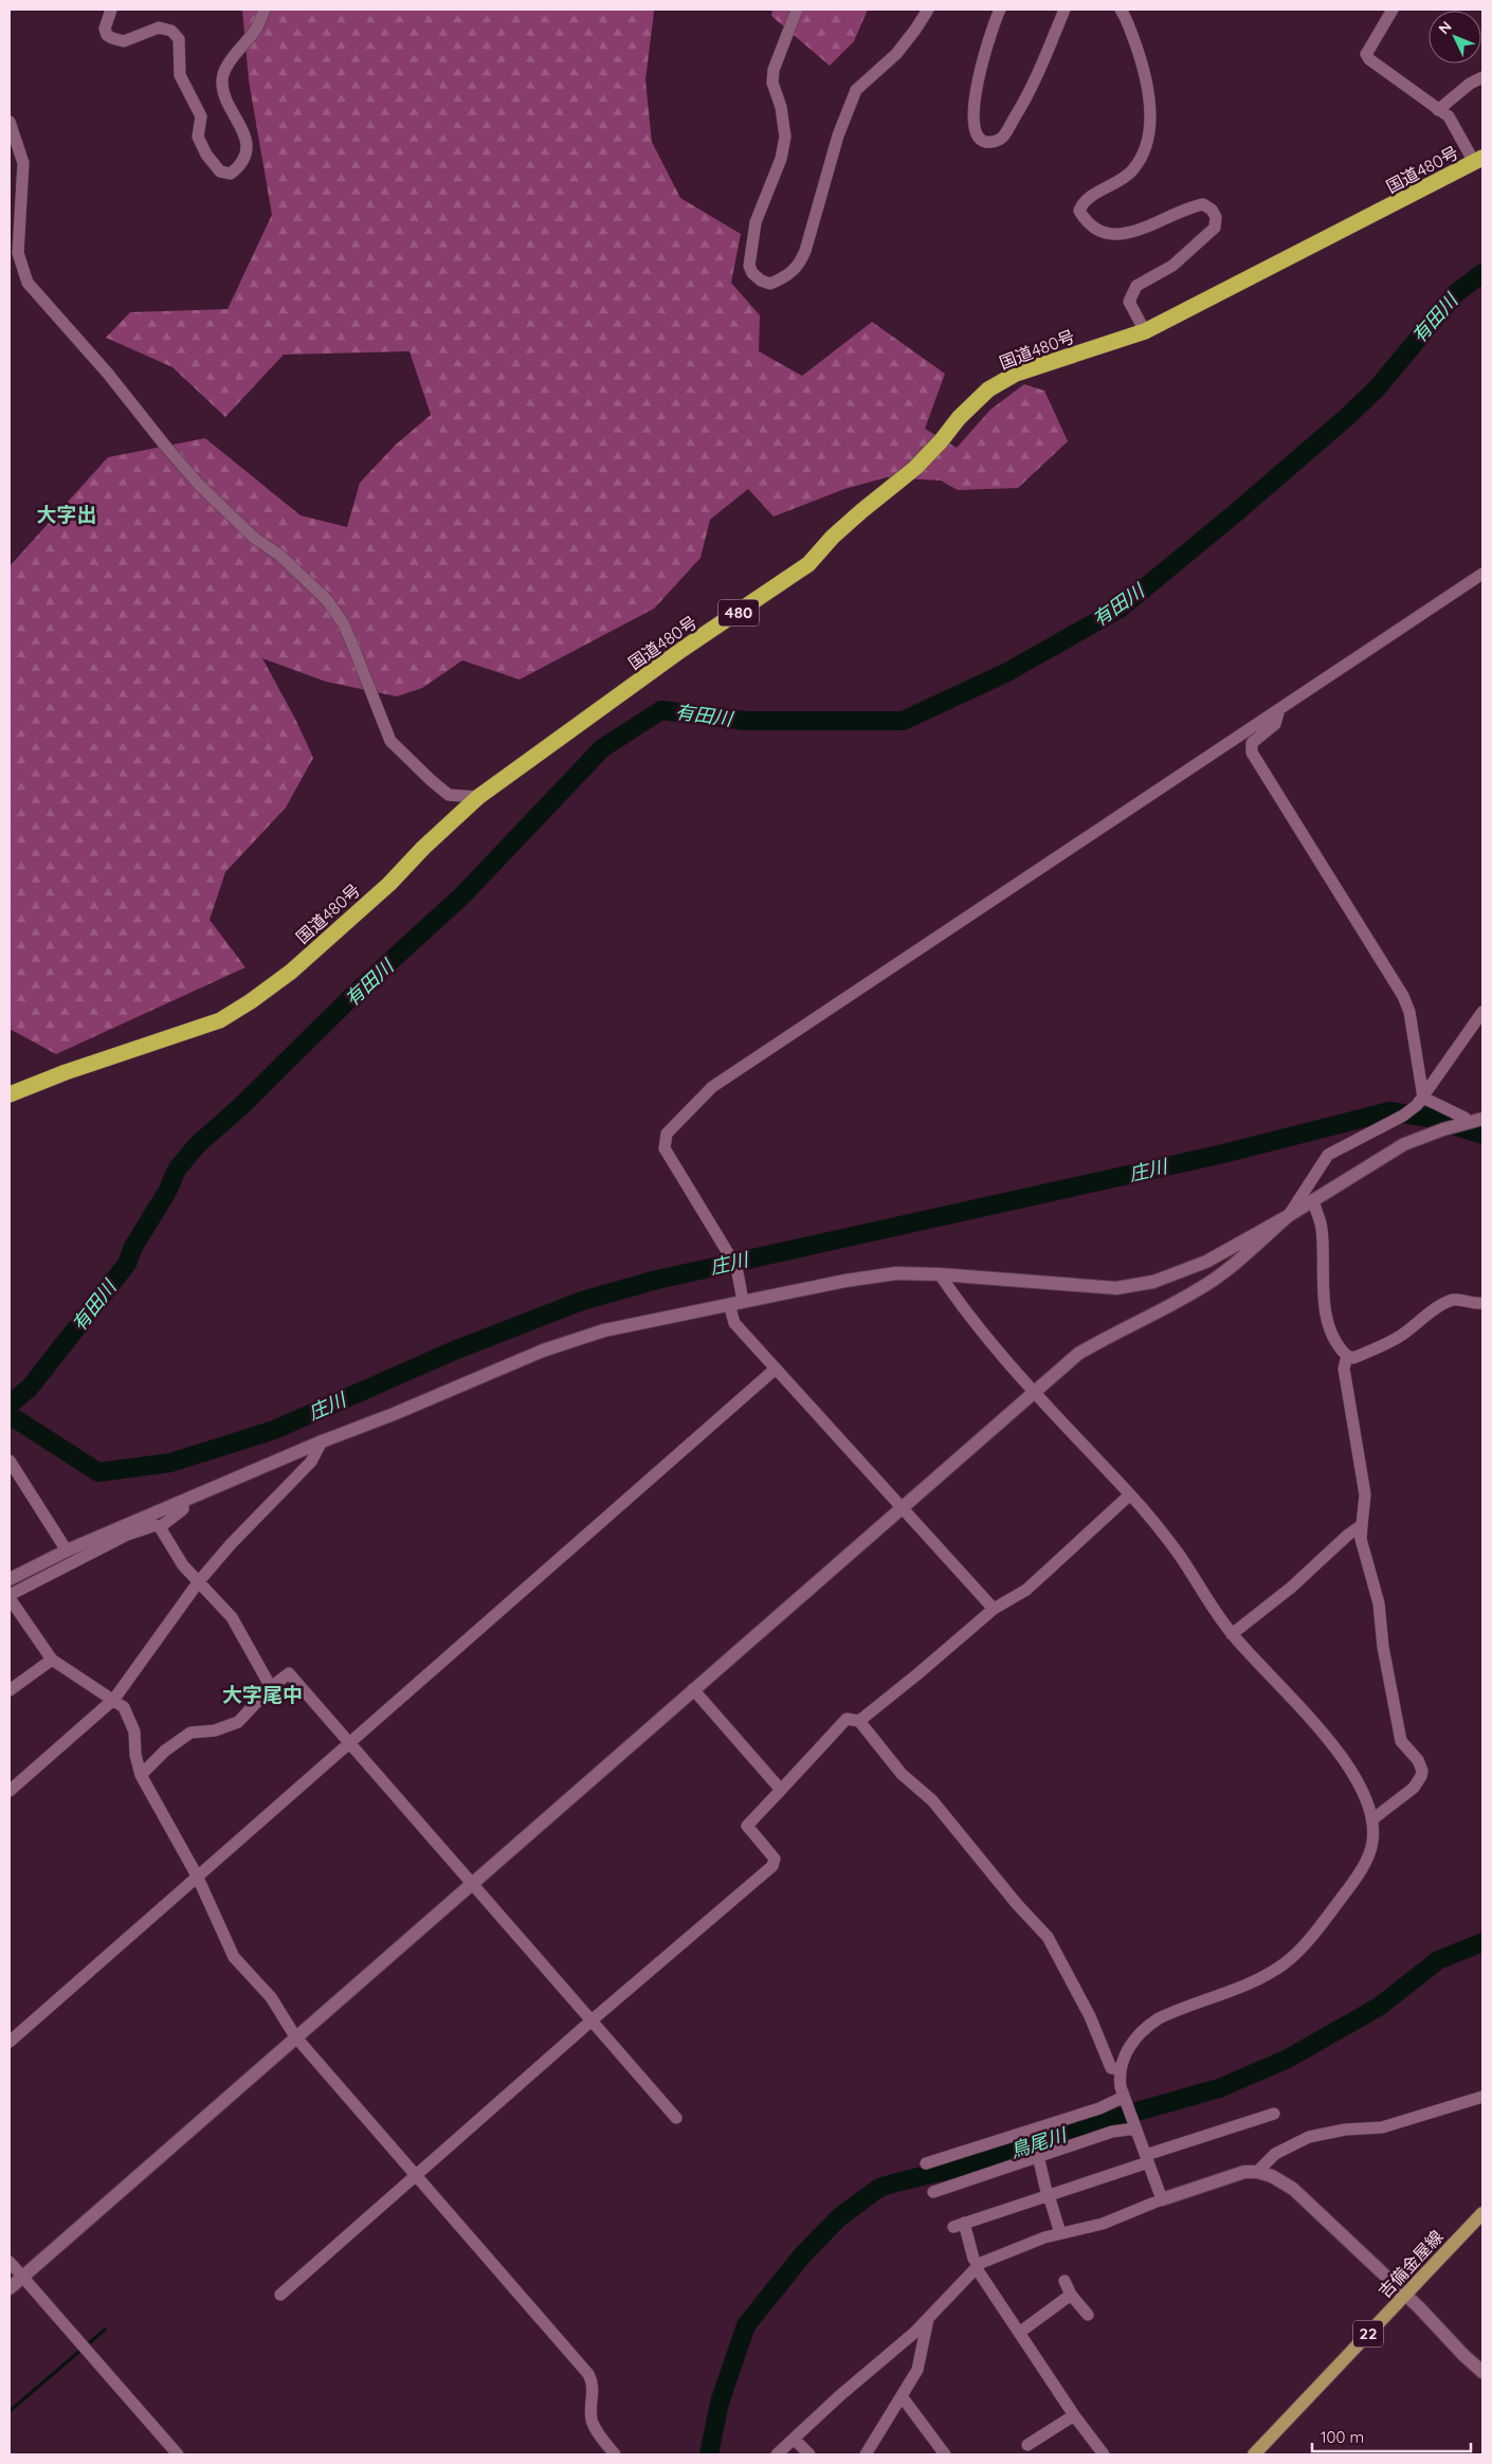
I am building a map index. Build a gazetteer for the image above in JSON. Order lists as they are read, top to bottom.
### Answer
{
  "streets": {
    "highway": ["国道480号", "480"],
    "main road": ["吉備金屋線", "22"]
  },
  "districts": ["大字出", "大字尾中"],
  "water": ["有田川", "庄川", "鳥尾川"],
  "scale_bar": "100 m",
  "north": "top left"
}
